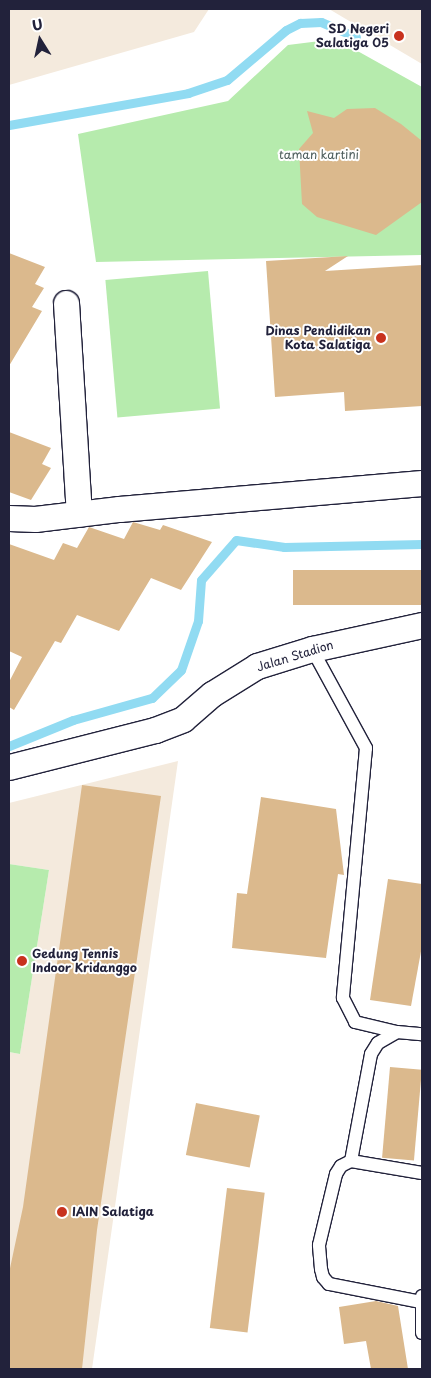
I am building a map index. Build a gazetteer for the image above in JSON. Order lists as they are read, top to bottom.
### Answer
{
  "streets": {
    "street": ["Jalan Stadion"]
  },
  "parks": ["taman kartini"],
  "places": [
    "SD Negeri Salatiga 05",
    "Dinas Pendidikan Kota Salatiga",
    "Gedung Tennis Indoor Kridanggo",
    "IAIN Salatiga"
  ],
  "north": "top"
}
